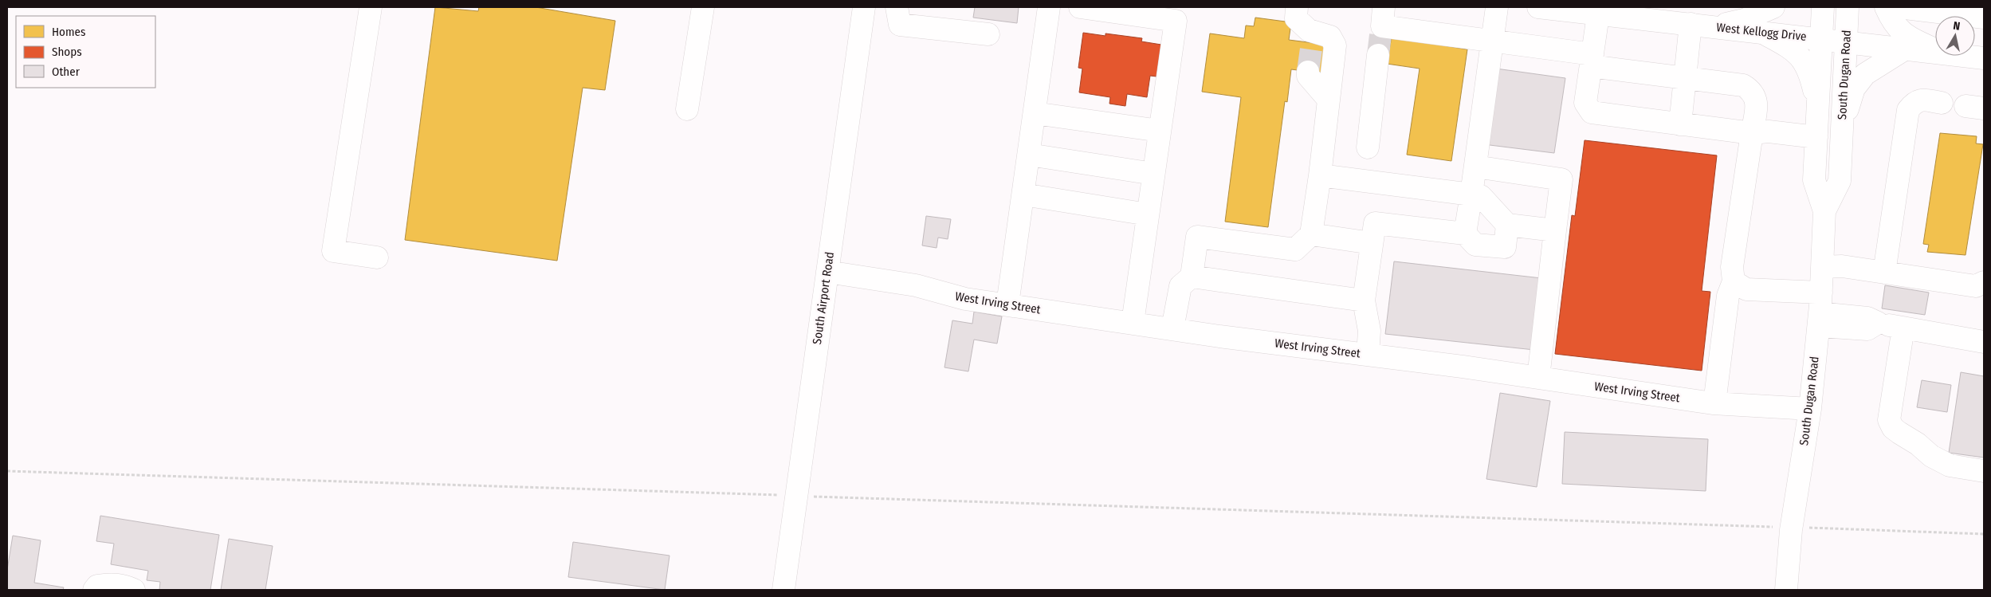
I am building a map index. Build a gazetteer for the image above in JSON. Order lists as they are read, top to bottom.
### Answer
{
  "streets": {
    "main road": [
      "West Kellogg Drive",
      "South Dugan Road",
      "South Airport Road",
      "West Irving Street"
    ]
  },
  "crossings": [
    ["West Kellogg Drive", "South Dugan Road"],
    ["South Dugan Road", "West Irving Street"],
    ["South Airport Road", "West Irving Street"]
  ],
  "legend": ["Homes", "Shops", "Other"],
  "north": "top"
}
